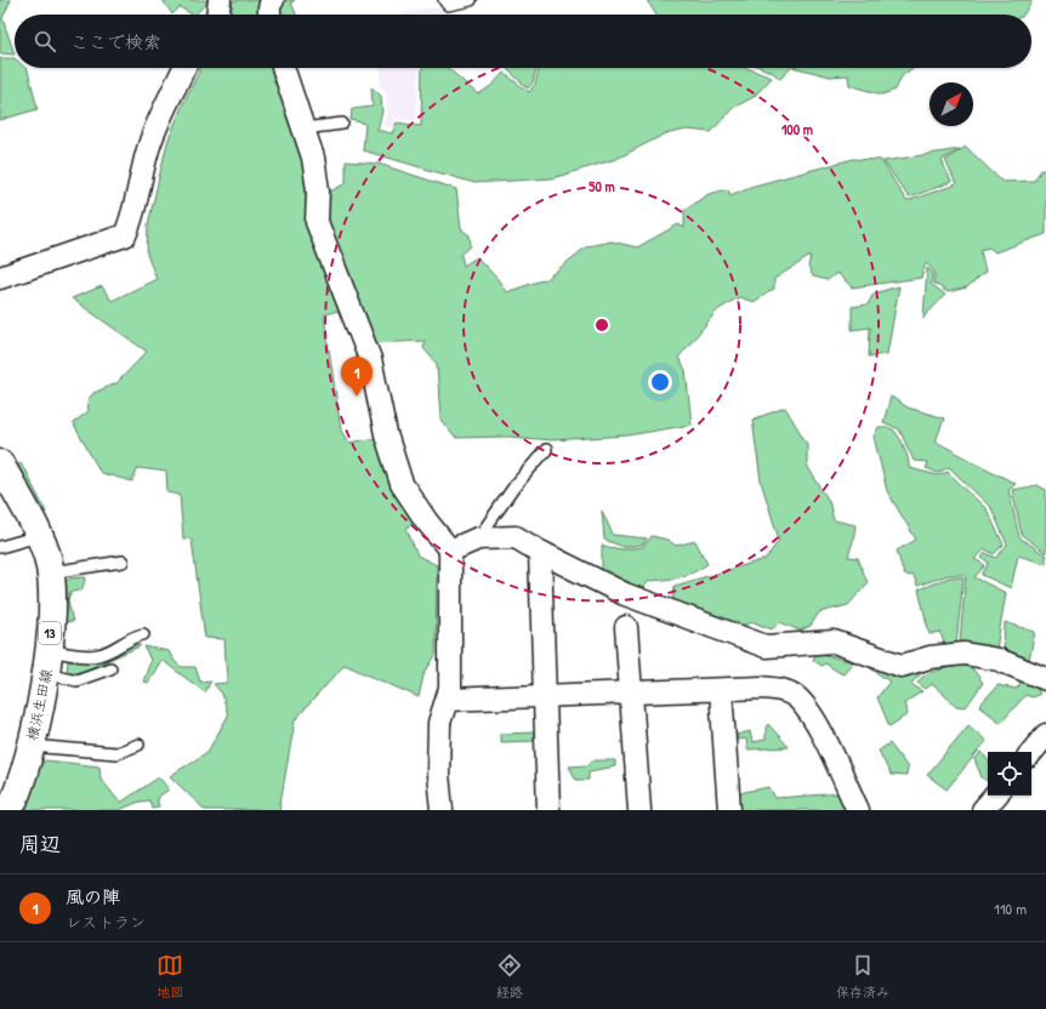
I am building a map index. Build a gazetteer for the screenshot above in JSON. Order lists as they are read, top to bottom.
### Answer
{
  "streets": {
    "main road": ["13", "横浜生田線"]
  },
  "north": "top right",
  "page": {
    "search": "ここで検索",
    "pins": "1",
    "heading": "周辺",
    "list": [
      {
        "mark": "1",
        "name": "風の陣",
        "note": "レストラン",
        "value": "110 m"
      }
    ],
    "nav": ["地図", "経路", "保存済み"]
  },
  "rings": ["100 m", "50 m"]
}
